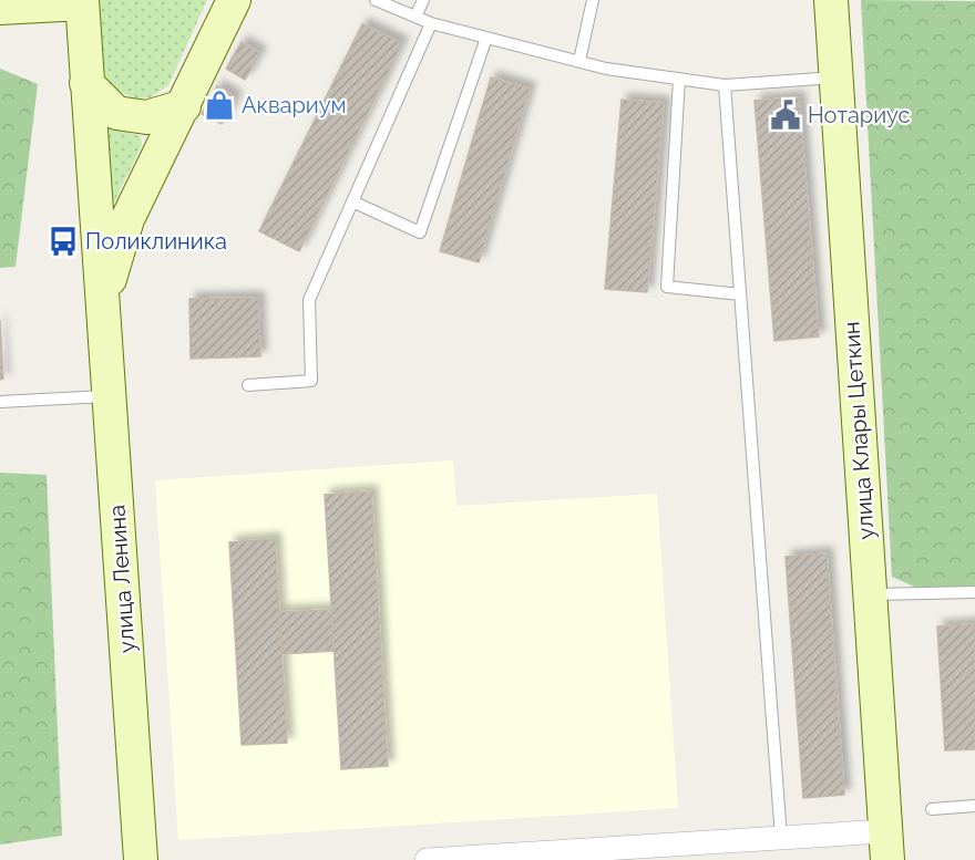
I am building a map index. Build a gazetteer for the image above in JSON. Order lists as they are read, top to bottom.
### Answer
{
  "streets": {
    "street": ["улица Клары Цеткин", "улица Ленина"]
  },
  "places": {
    "shop": ["Аквариум"],
    "public building": ["Нотариус"],
    "bus stop": ["Поликлиника"]
  }
}
